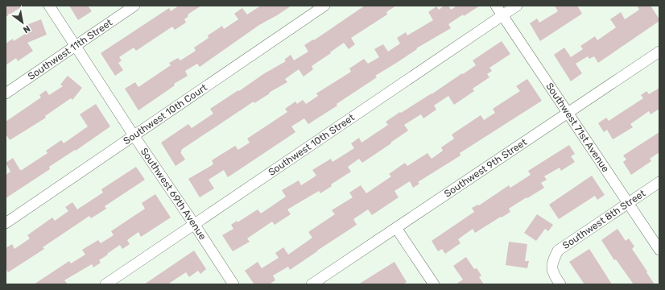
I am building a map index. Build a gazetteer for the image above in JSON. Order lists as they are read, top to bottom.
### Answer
{
  "streets": {
    "street": [
      "Southwest 11th Street",
      "Southwest 10th Court",
      "Southwest 71st Avenue",
      "Southwest 10th Street",
      "Southwest 9th Street",
      "Southwest 69th Avenue",
      "Southwest 8th Street"
    ]
  },
  "crossings": [
    ["Southwest 11th Street", "Southwest 69th Avenue"],
    ["Southwest 10th Court", "Southwest 69th Avenue"],
    ["Southwest 71st Avenue", "Southwest 10th Street"],
    ["Southwest 71st Avenue", "Southwest 9th Street"],
    ["Southwest 71st Avenue", "Southwest 8th Street"],
    ["Southwest 10th Street", "Southwest 69th Avenue"]
  ],
  "north": "bottom right"
}
